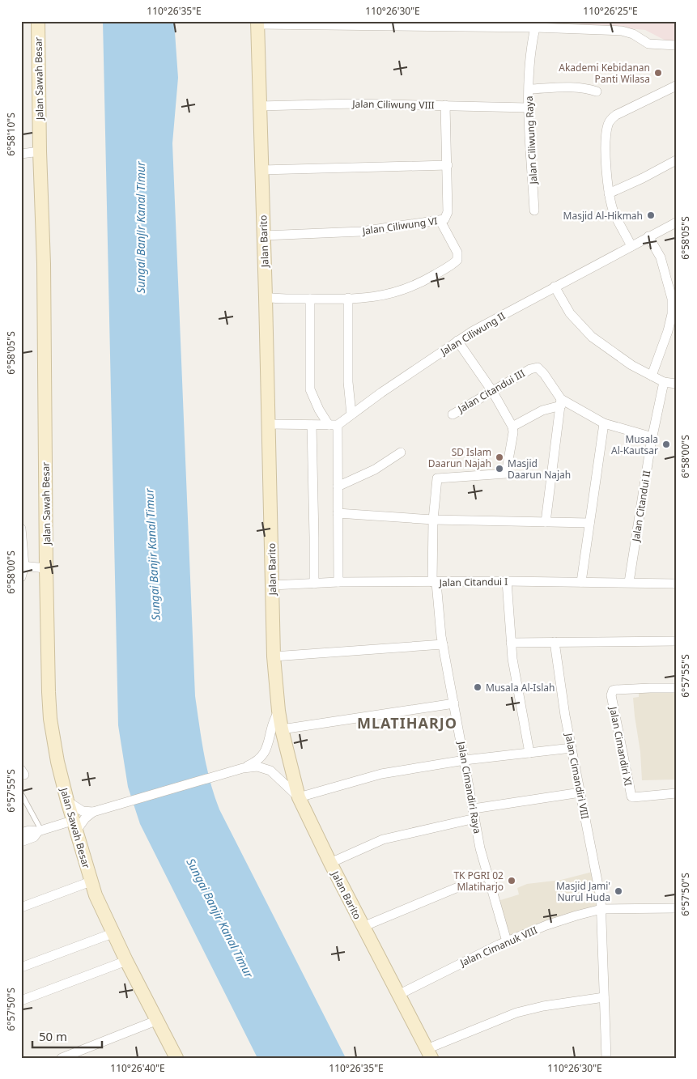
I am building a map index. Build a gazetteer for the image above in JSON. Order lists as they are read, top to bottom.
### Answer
{
  "streets": {
    "street": [
      "Jalan Sawah Besar",
      "Jalan Ciliwung VIII",
      "Jalan Ciliwung Raya",
      "Jalan Ciliwung VI",
      "Jalan Barito",
      "Jalan Ciliwung II",
      "Jalan Citandui III",
      "Jalan Citandui II",
      "Jalan Citandui I",
      "Jalan Cimandiri XI",
      "Jalan Cimandiri VIII",
      "Jalan Cimandiri Raya",
      "Jalan Cimanuk VIII"
    ]
  },
  "crossings": [
    ["Jalan Ciliwung VIII", "Jalan Ciliwung Raya"],
    ["Jalan Ciliwung VIII", "Jalan Ciliwung VI"],
    ["Jalan Ciliwung VIII", "Jalan Barito"],
    ["Jalan Ciliwung VI", "Jalan Barito"],
    ["Jalan Barito", "Jalan Citandui I"],
    ["Jalan Barito", "Jalan Cimanuk VIII"],
    ["Jalan Citandui III", "Jalan Citandui II"],
    ["Jalan Citandui II", "Jalan Citandui I"],
    ["Jalan Citandui I", "Jalan Cimandiri Raya"],
    ["Jalan Cimandiri VIII", "Jalan Cimanuk VIII"],
    ["Jalan Cimandiri Raya", "Jalan Cimanuk VIII"]
  ],
  "districts": ["MLATIHARJO"],
  "water": ["Sungai Banjir Kanal Timur"],
  "places": [
    "Akademi Kebidanan Panti Wilasa",
    "Masjid Al-Hikmah",
    "Musala Al-Kautsar",
    "SD Islam Daarun Najah",
    "Masjid Daarun Najah",
    "Musala Al-Islah",
    "TK PGRI 02 Mlatiharjo",
    "Masjid Jami' Nurul Huda"
  ],
  "scale_bar": "50 m",
  "coordinates": [
    "110°26'35\"E",
    "110°26'30\"E",
    "110°26'25\"E",
    "6°58'10\"S",
    "6°58'05\"S",
    "6°58'00\"S",
    "6°57'55\"S",
    "6°57'50\"S",
    "110°26'40\"E"
  ]
}
